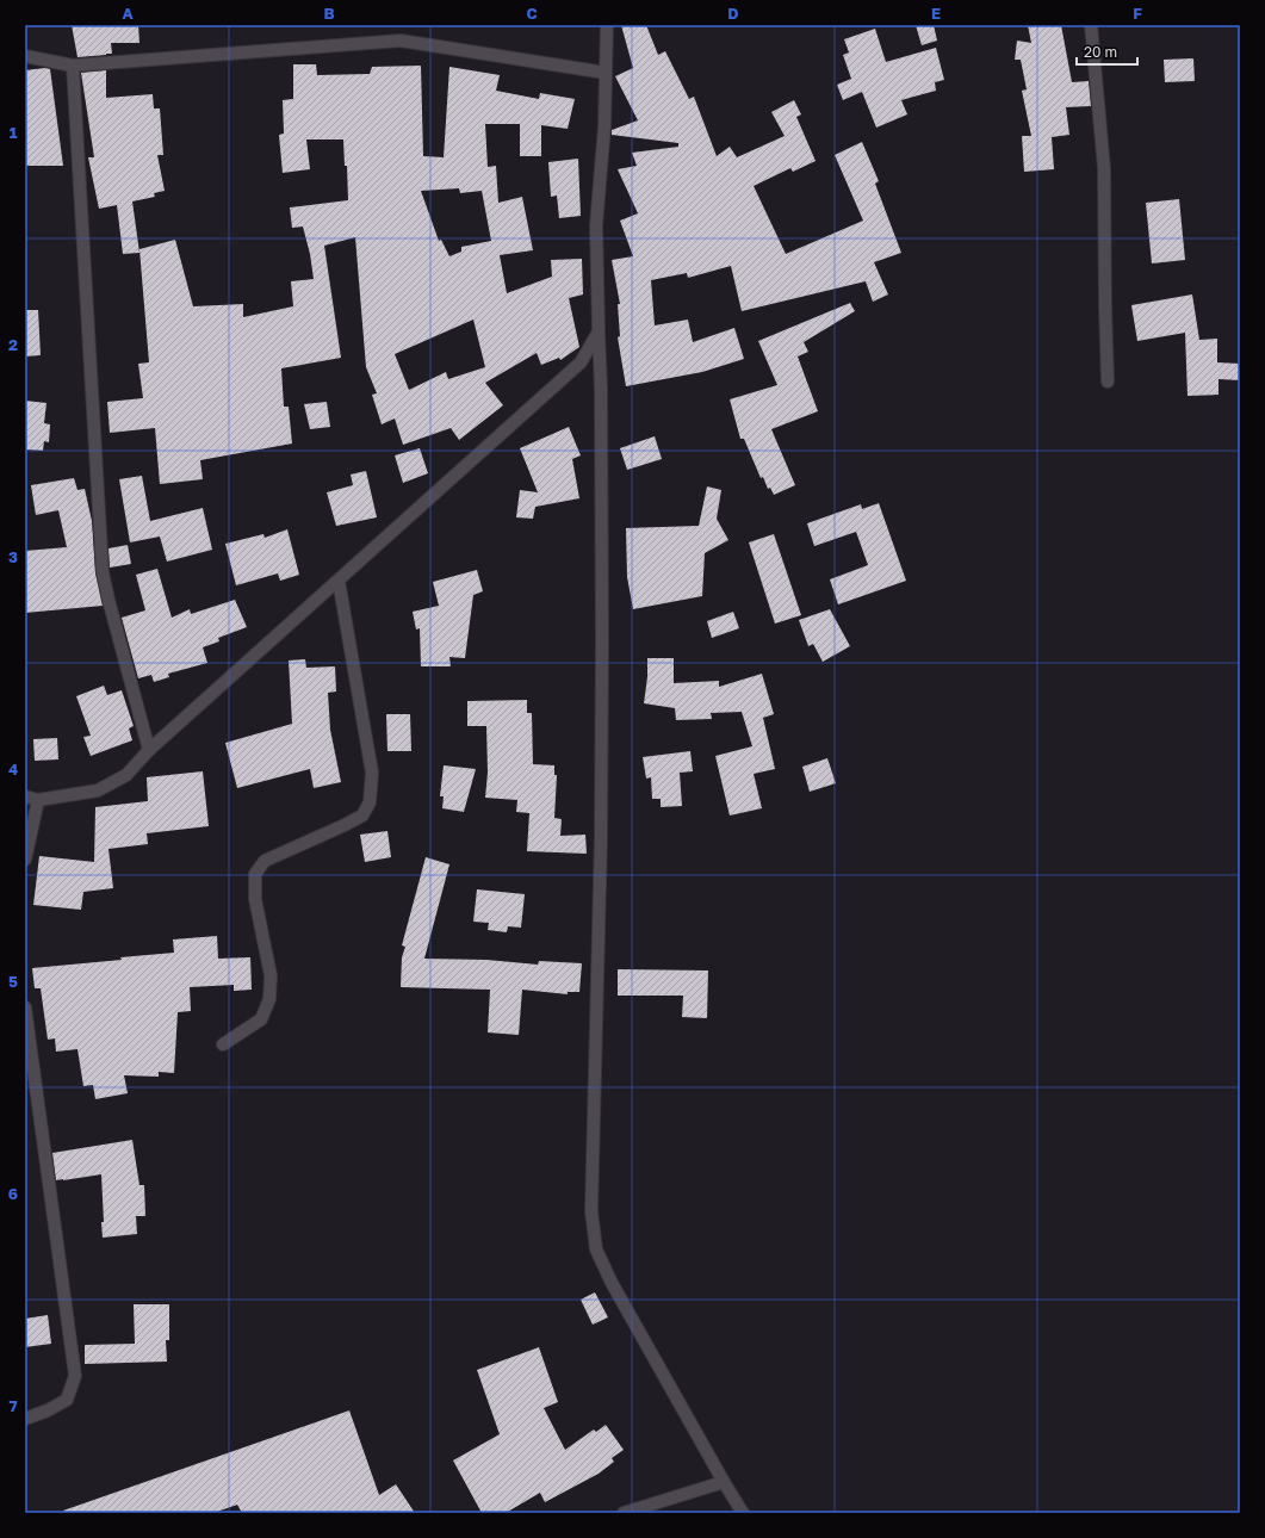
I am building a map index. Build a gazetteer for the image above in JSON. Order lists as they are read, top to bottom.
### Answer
{
  "scale_bar": "20 m",
  "grid": {
    "columns": [
      "A",
      "B",
      "C",
      "D",
      "E",
      "F"
    ],
    "rows": [
      "1",
      "2",
      "3",
      "4",
      "5",
      "6",
      "7"
    ]
  }
}
